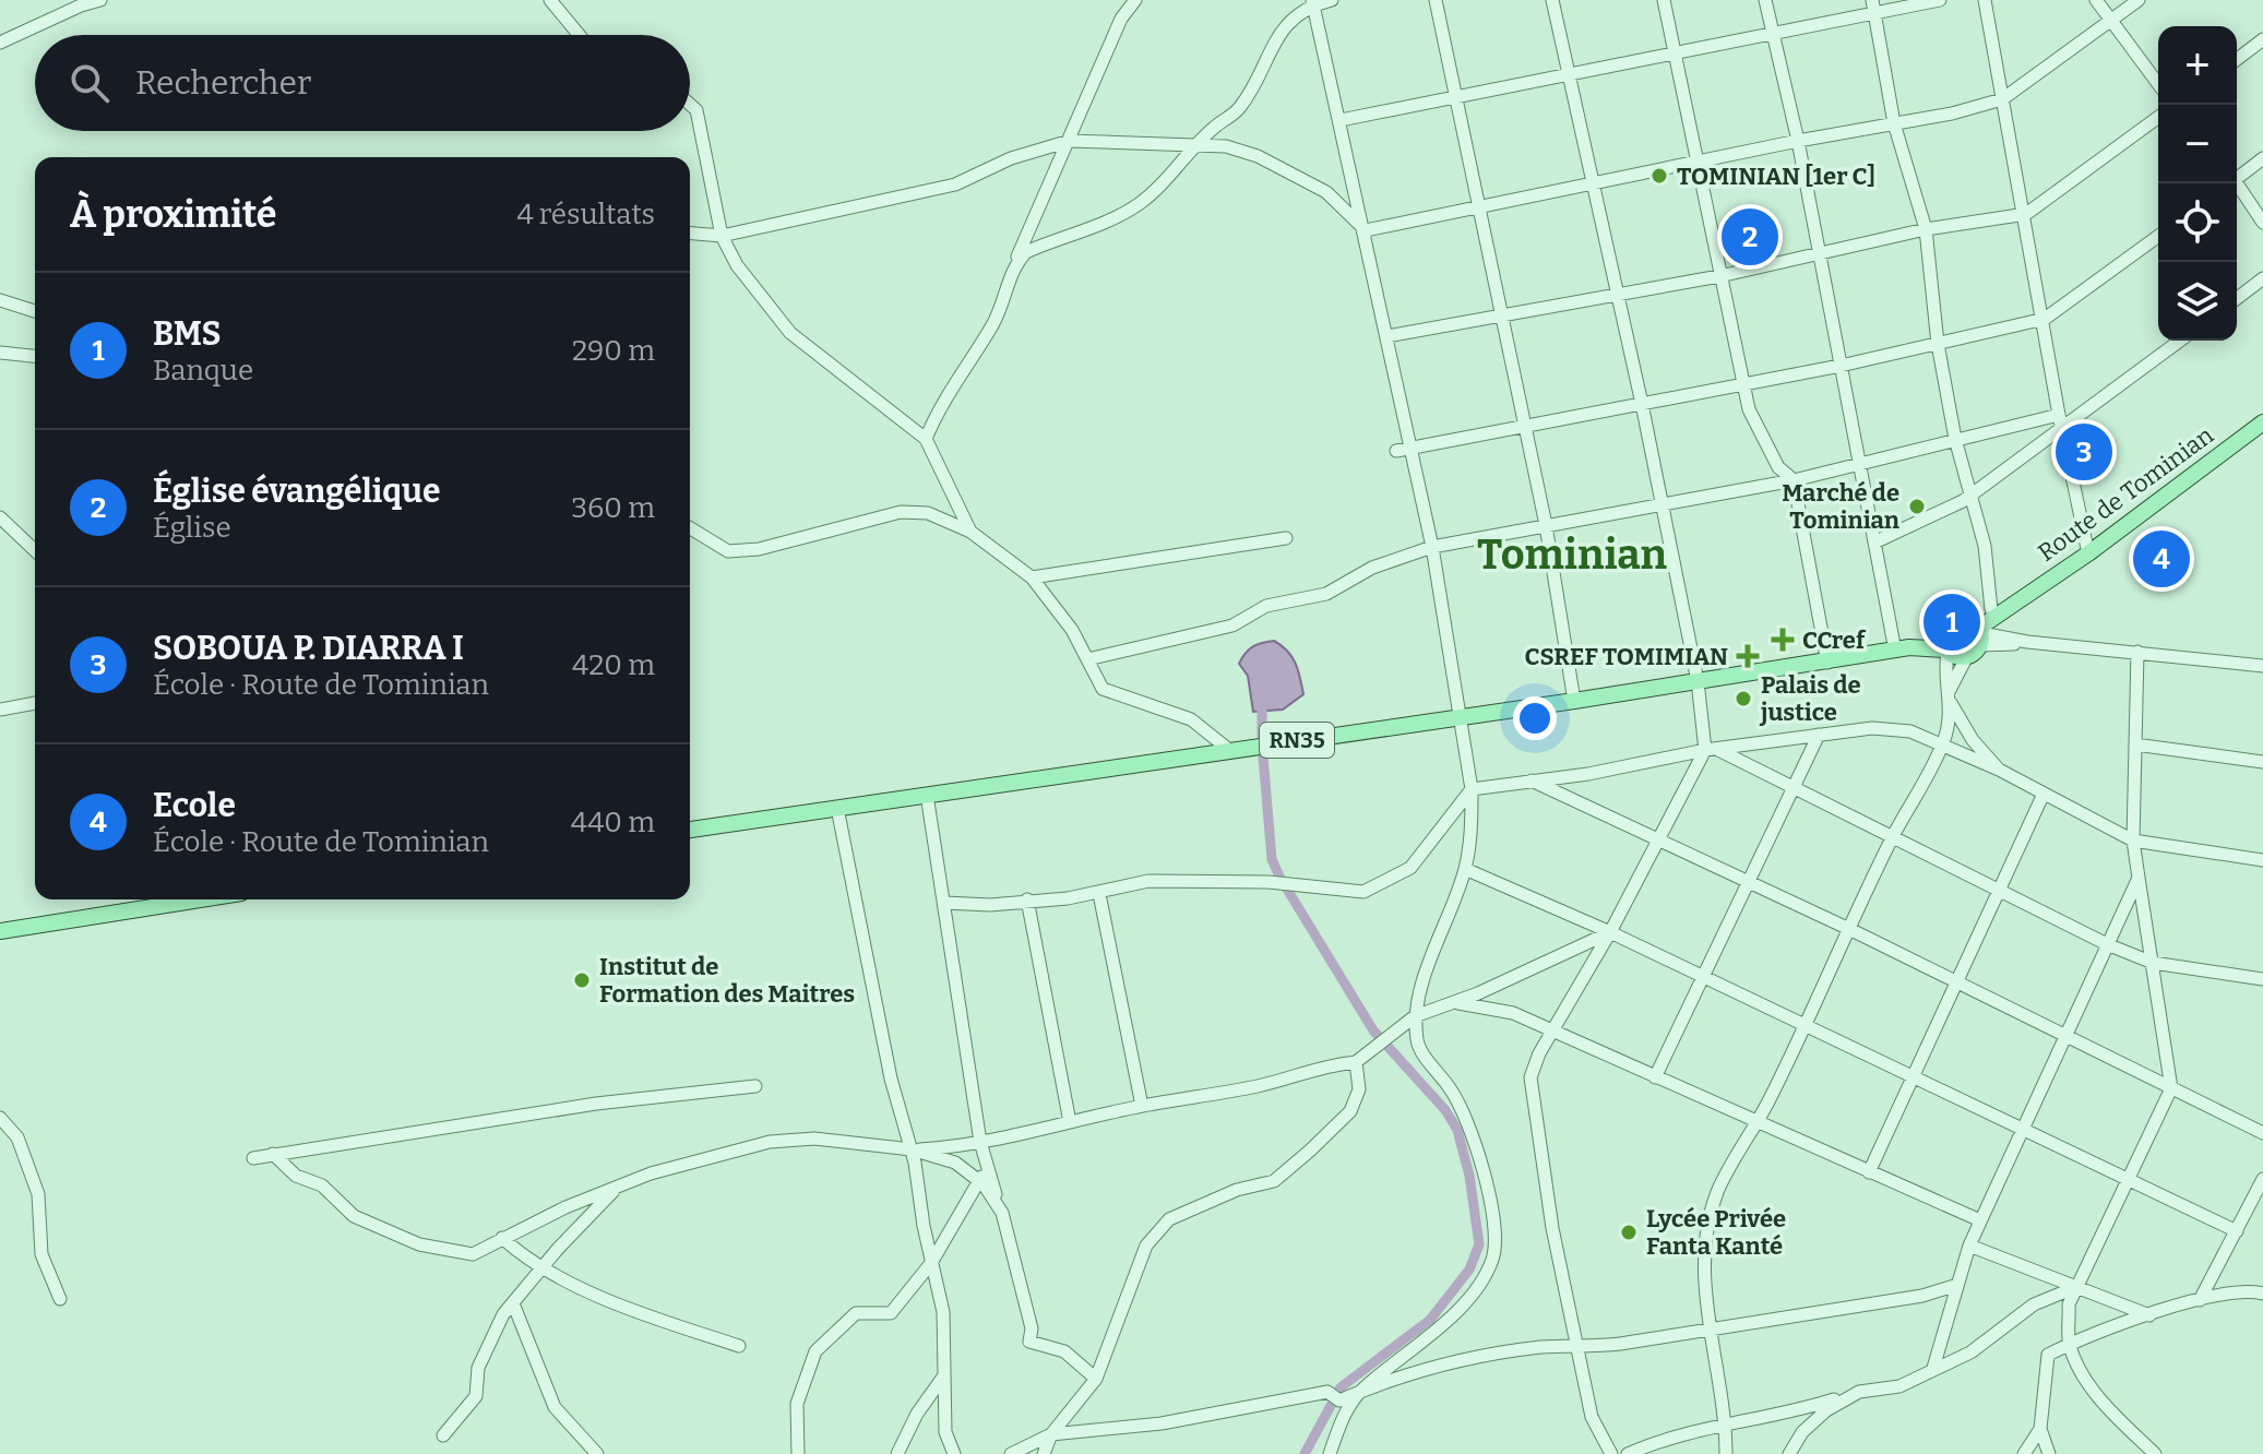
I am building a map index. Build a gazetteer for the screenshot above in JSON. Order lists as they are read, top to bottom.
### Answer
{
  "streets": {
    "main road": ["Route de Tominian", "RN35"]
  },
  "crossings": [
    ["Route de Tominian", "RN35"]
  ],
  "districts": ["Tominian"],
  "places": {
    "other": [
      "TOMINIAN [1er C]",
      "Marché de Tominian",
      "Palais de justice",
      "Institut de Formation des Maitres",
      "Lycée Privée Fanta Kanté"
    ],
    "health": ["CCref", "CSREF TOMIMIAN"]
  },
  "page": {
    "map_buttons": ["+", "−"],
    "search": "Rechercher",
    "heading": ["À proximité", "4 résultats"],
    "pins": [
      "2",
      "3",
      "4",
      "1"
    ],
    "list": [
      {
        "mark": "1",
        "name": "BMS",
        "note": "Banque",
        "value": "290 m"
      },
      {
        "mark": "2",
        "name": "Église évangélique",
        "note": "Église",
        "value": "360 m"
      },
      {
        "mark": "3",
        "name": "SOBOUA P. DIARRA I",
        "note": "École · Route de Tominian",
        "value": "420 m"
      },
      {
        "mark": "4",
        "name": "Ecole",
        "note": "École · Route de Tominian",
        "value": "440 m"
      }
    ]
  }
}
